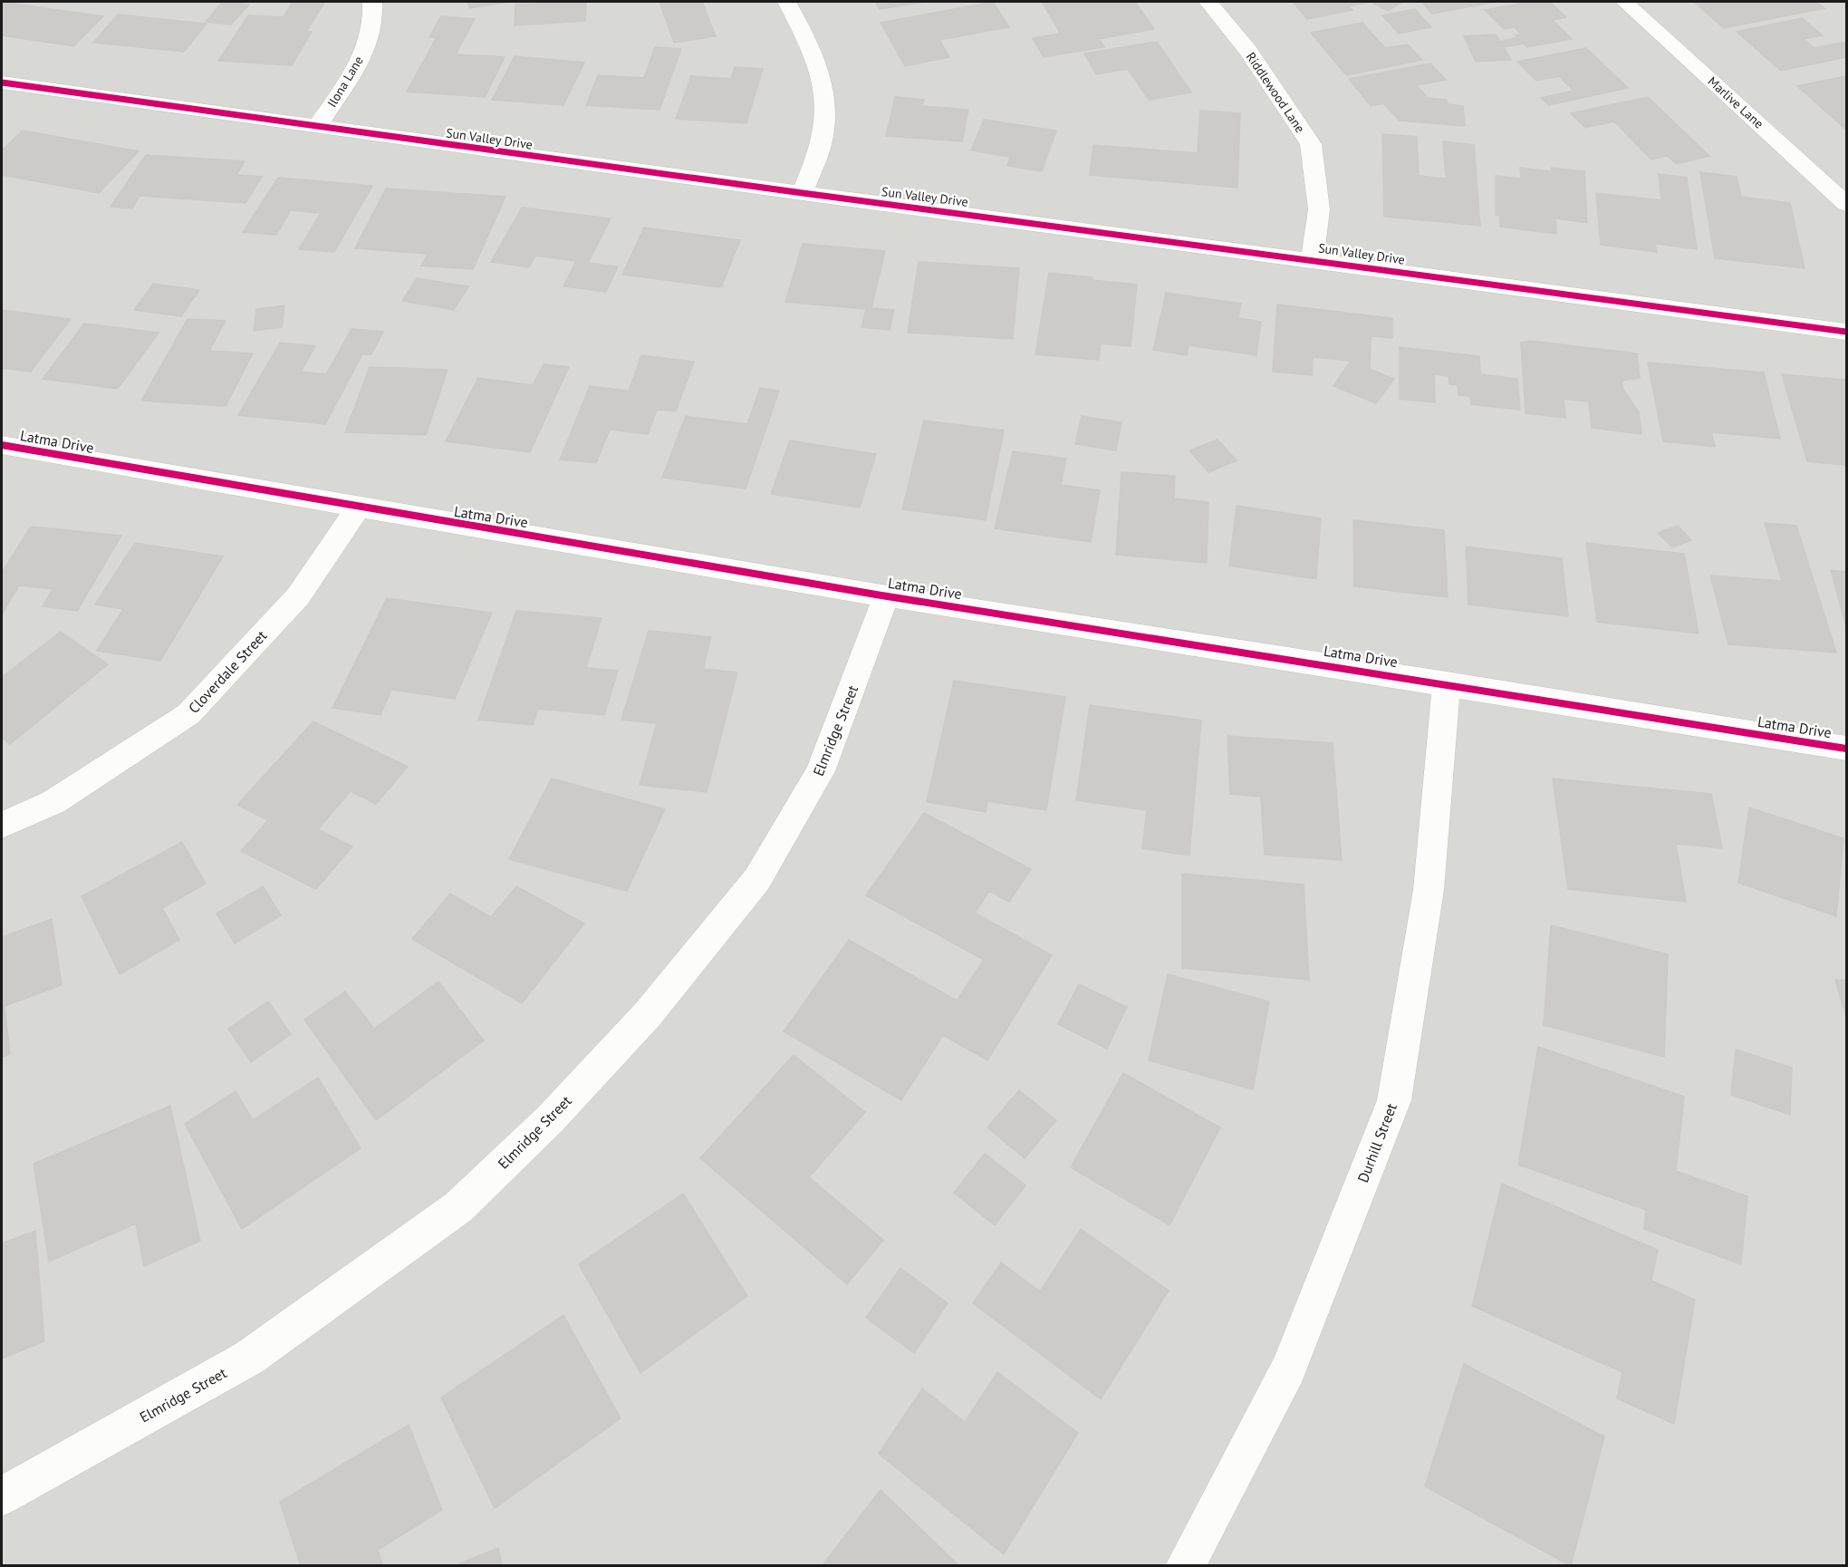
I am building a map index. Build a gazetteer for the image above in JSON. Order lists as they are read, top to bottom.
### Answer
{
  "streets": {
    "street": [
      "Ilona Lane",
      "Riddlewood Lane",
      "Marlive Lane",
      "Sun Valley Drive",
      "Latma Drive",
      "Cloverdale Street",
      "Elmridge Street",
      "Durhill Street"
    ]
  },
  "crossings": [
    ["Ilona Lane", "Sun Valley Drive"],
    ["Riddlewood Lane", "Sun Valley Drive"],
    ["Latma Drive", "Cloverdale Street"],
    ["Latma Drive", "Elmridge Street"],
    ["Latma Drive", "Durhill Street"]
  ]
}
